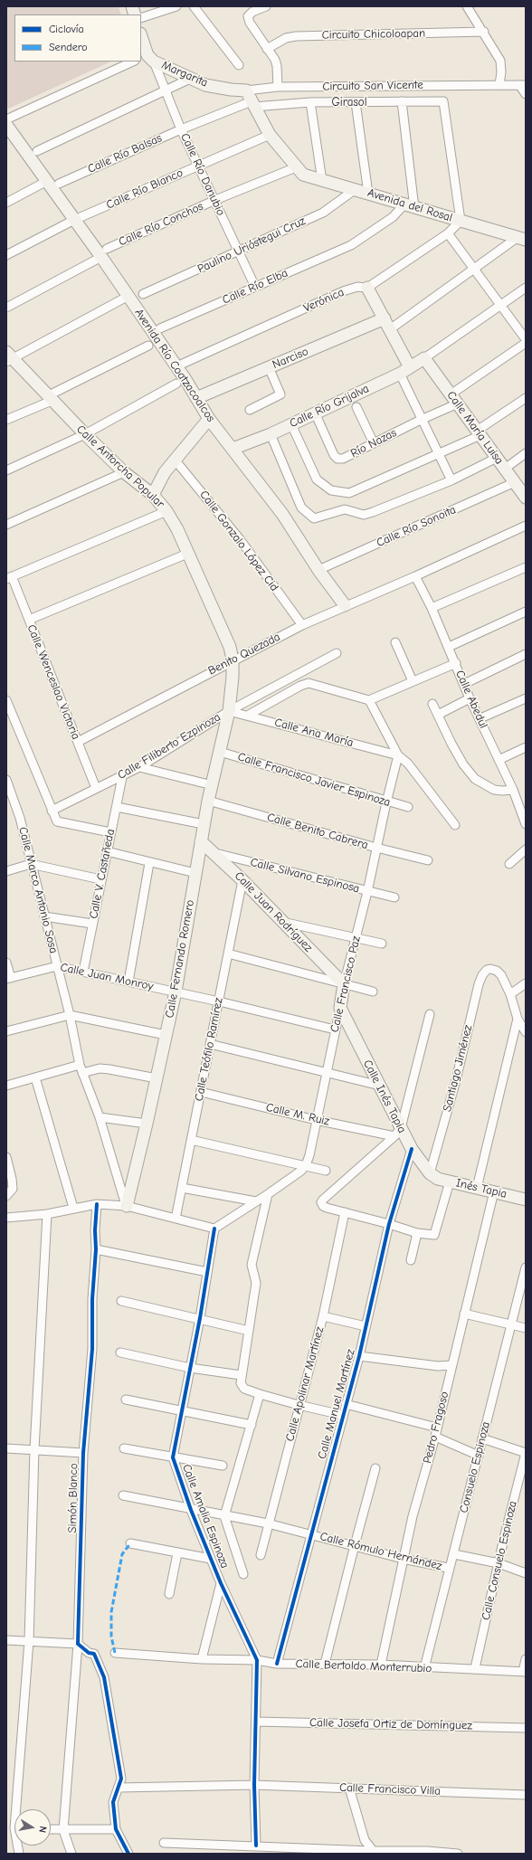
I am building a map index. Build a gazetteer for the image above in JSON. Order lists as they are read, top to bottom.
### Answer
{
  "streets": {
    "main road": [
      "Margarita",
      "Avenida del Rosal",
      "Narciso",
      "Avenida Río Coatzacoalcos",
      "Calle Río Grijalva",
      "Calle María Luisa",
      "Calle Antorcha Popular",
      "Calle Juan Rodríguez",
      "Calle Fernando Romero",
      "Calle Francisco Paz",
      "Calle Inés Tapia",
      "Inés Tapia"
    ],
    "street": [
      "Circuito Chicoloapan",
      "Circuito San Vicente",
      "Girasol",
      "Calle Río Balsas",
      "Calle Río Danubio",
      "Calle Río Blanco",
      "Calle Río Conchos",
      "Paulino Urióstegui Cruz",
      "Calle Río Elba",
      "Verónica",
      "Río Nazas",
      "Calle Río Sonoita",
      "Calle Gonzalo López Cid",
      "Benito Quezada",
      "Calle Wenceslao Victoria",
      "Calle Abedul",
      "Calle Ana María",
      "Calle Filiberto Ezpinoza",
      "Calle Francisco Javier Espinoza",
      "Calle Benito Cabrera",
      "Calle V. Castañeda",
      "Calle Silvano Espinosa",
      "Calle Marco Antonio Sosa",
      "Calle Juan Monroy",
      "Calle Teófilo Ramírez",
      "Santiago Jiménez",
      "Calle M. Ruiz",
      "Calle Apolinar Martínez",
      "Calle Manuel Martínez",
      "Pedro Fragoso",
      "Consuelo Espinoza",
      "Simón Blanco",
      "Calle Amalia Espinoza",
      "Calle Rómulo Hernández",
      "Calle Consuelo Espinoza",
      "Calle Bertoldo Monterrubio",
      "Calle Josefa Ortiz de Domínguez",
      "Calle Francisco Villa"
    ]
  },
  "crossings": [
    ["Margarita", "Circuito San Vicente"],
    ["Margarita", "Girasol"],
    ["Margarita", "Calle Río Balsas"],
    ["Margarita", "Calle Río Danubio"],
    ["Margarita", "Avenida del Rosal"],
    ["Circuito San Vicente", "Girasol"],
    ["Circuito San Vicente", "Calle Río Balsas"],
    ["Circuito San Vicente", "Avenida del Rosal"],
    ["Girasol", "Calle Río Balsas"],
    ["Girasol", "Avenida del Rosal"],
    ["Girasol", "Verónica"],
    ["Calle Río Balsas", "Calle Río Danubio"],
    ["Calle Río Balsas", "Avenida del Rosal"],
    ["Calle Río Danubio", "Calle Río Blanco"],
    ["Calle Río Danubio", "Calle Río Conchos"],
    ["Calle Río Danubio", "Paulino Urióstegui Cruz"],
    ["Calle Río Danubio", "Calle Río Elba"],
    ["Calle Río Blanco", "Avenida del Rosal"],
    ["Calle Río Blanco", "Avenida Río Coatzacoalcos"],
    ["Avenida del Rosal", "Calle Río Conchos"],
    ["Avenida del Rosal", "Paulino Urióstegui Cruz"],
    ["Avenida del Rosal", "Calle Río Elba"],
    ["Avenida del Rosal", "Verónica"],
    ["Calle Río Conchos", "Avenida Río Coatzacoalcos"],
    ["Verónica", "Avenida Río Coatzacoalcos"],
    ["Narciso", "Avenida Río Coatzacoalcos"],
    ["Avenida Río Coatzacoalcos", "Calle Río Grijalva"],
    ["Avenida Río Coatzacoalcos", "Calle Río Sonoita"],
    ["Avenida Río Coatzacoalcos", "Benito Quezada"],
    ["Calle Río Grijalva", "Calle María Luisa"],
    ["Calle Río Grijalva", "Río Nazas"],
    ["Calle María Luisa", "Río Nazas"],
    ["Calle María Luisa", "Calle Río Sonoita"],
    ["Calle Antorcha Popular", "Benito Quezada"],
    ["Calle Antorcha Popular", "Calle Ana María"],
    ["Calle Antorcha Popular", "Calle Filiberto Ezpinoza"],
    ["Calle Antorcha Popular", "Calle Fernando Romero"],
    ["Calle Gonzalo López Cid", "Benito Quezada"],
    ["Benito Quezada", "Calle Wenceslao Victoria"],
    ["Benito Quezada", "Calle Abedul"],
    ["Calle Wenceslao Victoria", "Calle Filiberto Ezpinoza"],
    ["Calle Ana María", "Calle Filiberto Ezpinoza"],
    ["Calle Ana María", "Calle Fernando Romero"],
    ["Calle Ana María", "Calle Francisco Paz"],
    ["Calle Filiberto Ezpinoza", "Calle V. Castañeda"],
    ["Calle Filiberto Ezpinoza", "Calle Fernando Romero"],
    ["Calle Francisco Javier Espinoza", "Calle Fernando Romero"],
    ["Calle Francisco Javier Espinoza", "Calle Francisco Paz"],
    ["Calle Benito Cabrera", "Calle Fernando Romero"],
    ["Calle Benito Cabrera", "Calle Francisco Paz"],
    ["Calle V. Castañeda", "Calle Juan Monroy"],
    ["Calle Silvano Espinosa", "Calle Juan Rodríguez"],
    ["Calle Silvano Espinosa", "Calle Francisco Paz"],
    ["Calle Marco Antonio Sosa", "Calle Juan Monroy"],
    ["Calle Juan Rodríguez", "Calle Fernando Romero"],
    ["Calle Juan Rodríguez", "Calle Francisco Paz"],
    ["Calle Juan Rodríguez", "Calle Teófilo Ramírez"],
    ["Calle Fernando Romero", "Calle Juan Monroy"],
    ["Calle Juan Monroy", "Calle Francisco Paz"],
    ["Calle Juan Monroy", "Calle Teófilo Ramírez"],
    ["Calle Francisco Paz", "Calle Inés Tapia"],
    ["Calle Francisco Paz", "Calle M. Ruiz"],
    ["Calle Teófilo Ramírez", "Calle M. Ruiz"],
    ["Santiago Jiménez", "Calle Inés Tapia"],
    ["Santiago Jiménez", "Inés Tapia"],
    ["Calle Inés Tapia", "Calle M. Ruiz"],
    ["Calle Inés Tapia", "Inés Tapia"],
    ["Calle Inés Tapia", "Calle Manuel Martínez"],
    ["Inés Tapia", "Pedro Fragoso"],
    ["Calle Apolinar Martínez", "Calle Rómulo Hernández"],
    ["Calle Manuel Martínez", "Calle Rómulo Hernández"],
    ["Calle Manuel Martínez", "Calle Bertoldo Monterrubio"],
    ["Pedro Fragoso", "Calle Rómulo Hernández"],
    ["Pedro Fragoso", "Calle Bertoldo Monterrubio"],
    ["Consuelo Espinoza", "Calle Rómulo Hernández"],
    ["Consuelo Espinoza", "Calle Bertoldo Monterrubio"],
    ["Calle Amalia Espinoza", "Calle Rómulo Hernández"],
    ["Calle Amalia Espinoza", "Calle Bertoldo Monterrubio"],
    ["Calle Amalia Espinoza", "Calle Josefa Ortiz de Domínguez"],
    ["Calle Amalia Espinoza", "Calle Francisco Villa"],
    ["Calle Consuelo Espinoza", "Calle Bertoldo Monterrubio"]
  ],
  "legend": ["Ciclovía", "Sendero"],
  "north": "right"
}
